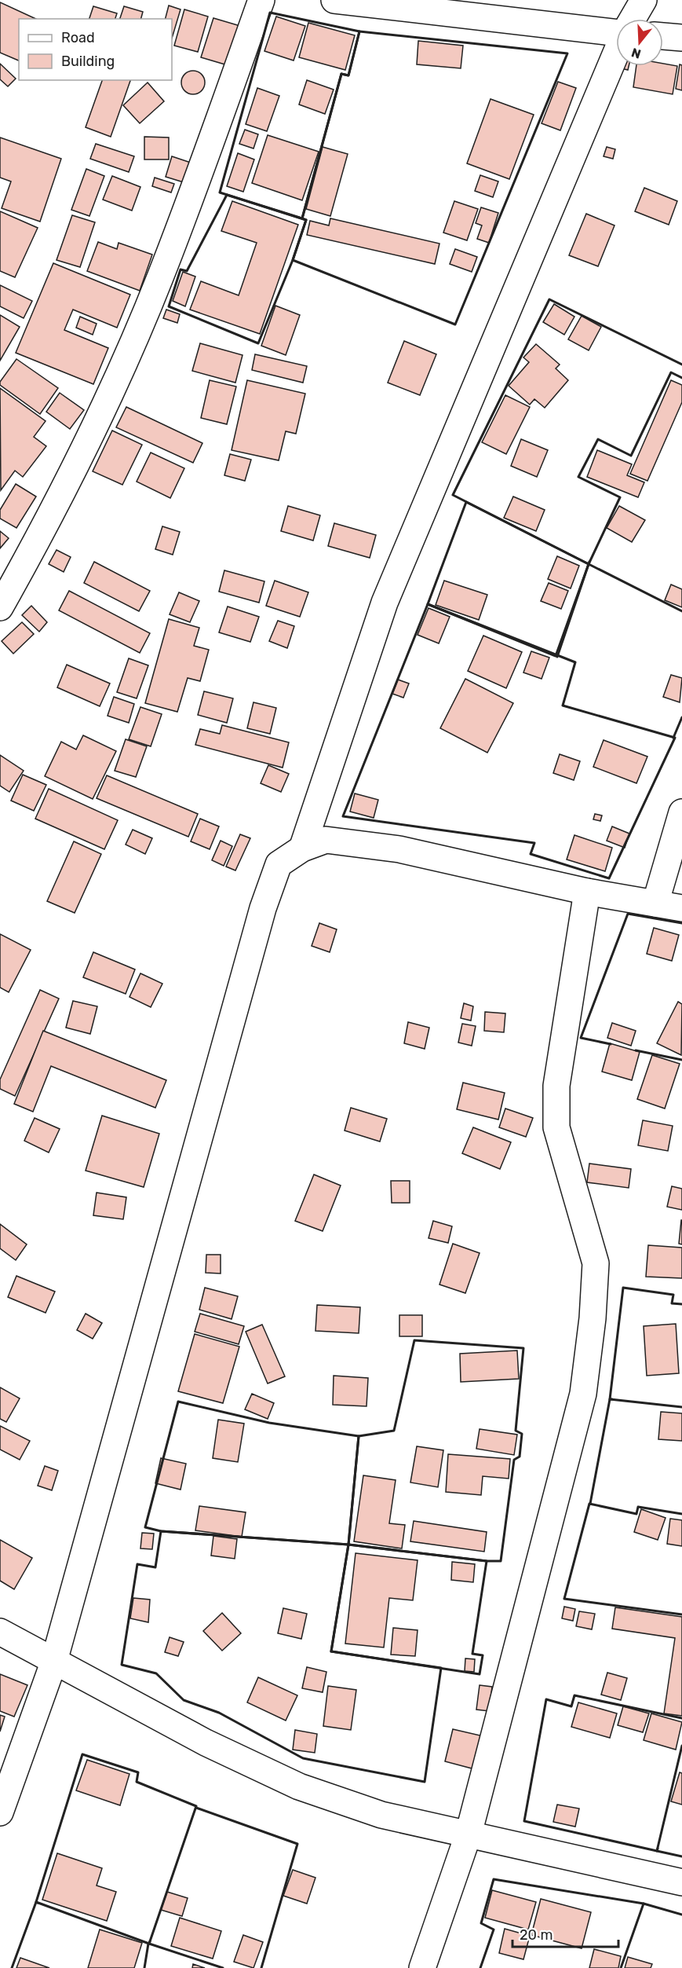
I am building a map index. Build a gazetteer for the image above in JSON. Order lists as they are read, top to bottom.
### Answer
{
  "legend": ["Road", "Building"],
  "scale_bar": "20 m",
  "north": "bottom"
}
